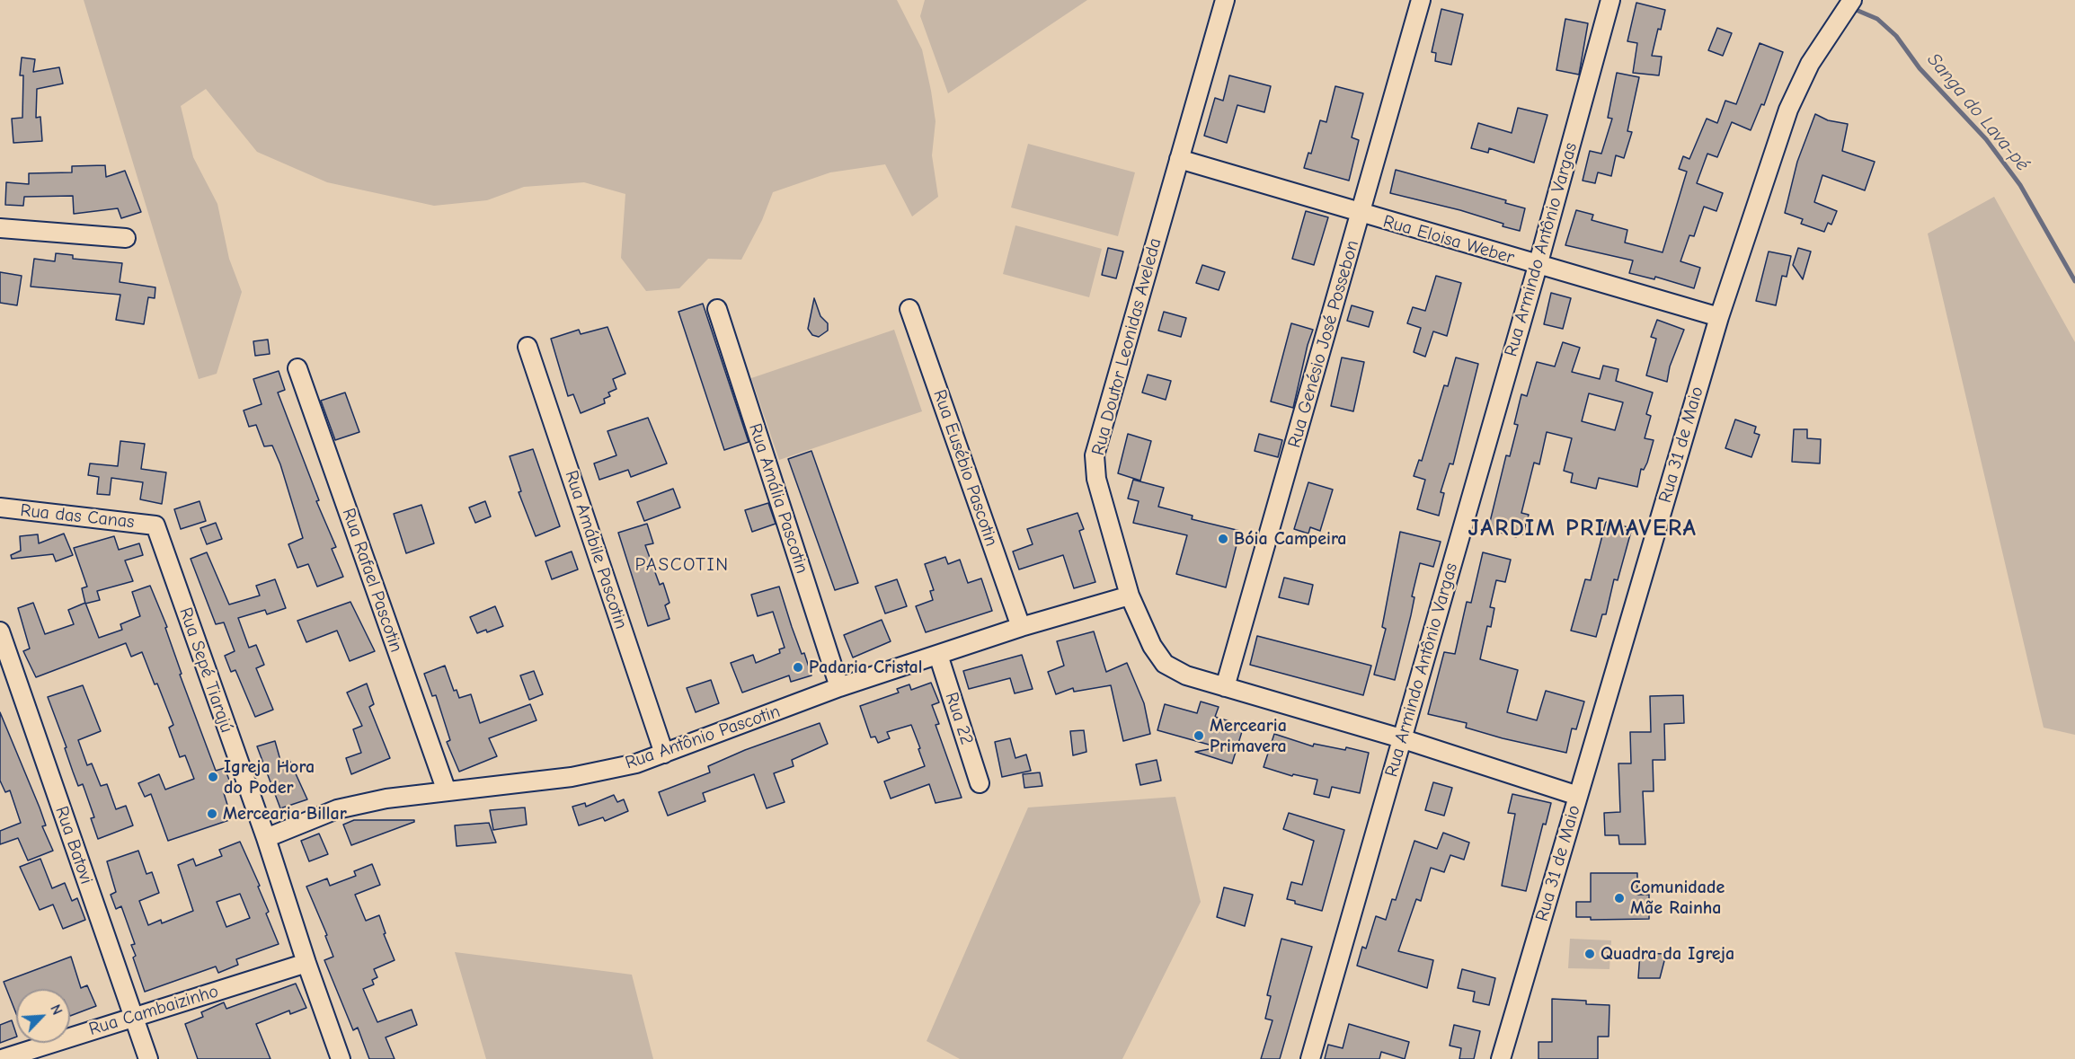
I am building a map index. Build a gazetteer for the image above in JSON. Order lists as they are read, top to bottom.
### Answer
{
  "streets": {
    "street": [
      "Rua Eloisa Weber",
      "Rua Armindo Antônio Vargas",
      "Rua Genésio José Possebon",
      "Rua Doutor Leonidas Aveleda",
      "Rua 31 de Maio",
      "Rua Eusébio Pascotin",
      "Rua Amália Pascotin",
      "Rua das Canas",
      "Rua Amábile Pascotin",
      "Rua Rafael Pascotin",
      "Rua Sepé Tiarajú",
      "Rua 22",
      "Rua Antônio Pascotin",
      "Rua Batovi",
      "Rua Cambaizinho"
    ]
  },
  "crossings": [
    ["Rua Eloisa Weber", "Rua Armindo Antônio Vargas"],
    ["Rua Eloisa Weber", "Rua Genésio José Possebon"],
    ["Rua Eloisa Weber", "Rua Doutor Leonidas Aveleda"],
    ["Rua Eloisa Weber", "Rua 31 de Maio"],
    ["Rua Armindo Antônio Vargas", "Rua Doutor Leonidas Aveleda"],
    ["Rua Genésio José Possebon", "Rua Doutor Leonidas Aveleda"],
    ["Rua Doutor Leonidas Aveleda", "Rua 31 de Maio"],
    ["Rua Doutor Leonidas Aveleda", "Rua Antônio Pascotin"],
    ["Rua Eusébio Pascotin", "Rua Antônio Pascotin"],
    ["Rua Amália Pascotin", "Rua Antônio Pascotin"],
    ["Rua das Canas", "Rua Sepé Tiarajú"],
    ["Rua Amábile Pascotin", "Rua Antônio Pascotin"],
    ["Rua Rafael Pascotin", "Rua Antônio Pascotin"],
    ["Rua Sepé Tiarajú", "Rua Antônio Pascotin"],
    ["Rua Sepé Tiarajú", "Rua Cambaizinho"],
    ["Rua 22", "Rua Antônio Pascotin"],
    ["Rua Batovi", "Rua Cambaizinho"]
  ],
  "districts": ["JARDIM PRIMAVERA", "PASCOTIN"],
  "water": ["Sanga do Lava-pé"],
  "places": [
    "Bóia Campeira",
    "Padaria Cristal",
    "Mercearia Primavera",
    "Igreja Hora do Poder",
    "Mercearia Billar",
    "Comunidade Mãe Rainha",
    "Quadra da Igreja"
  ],
  "north": "top right"
}
